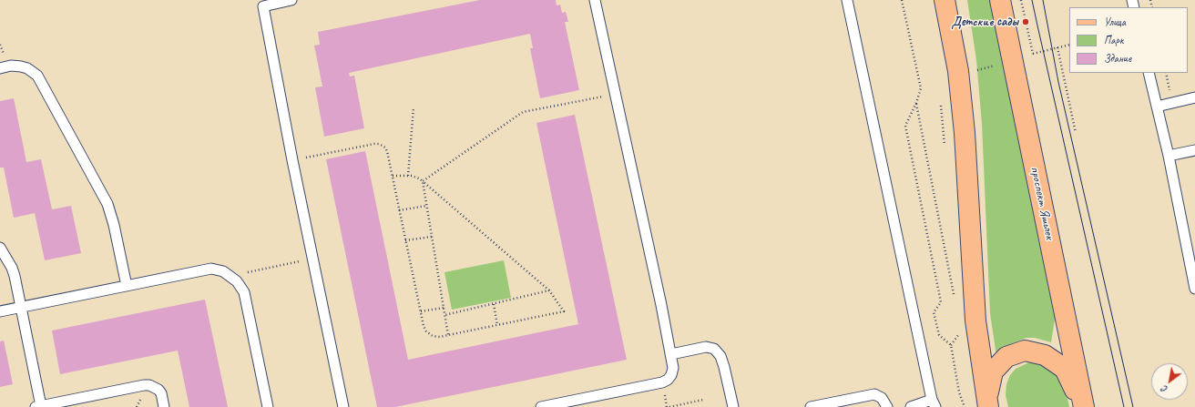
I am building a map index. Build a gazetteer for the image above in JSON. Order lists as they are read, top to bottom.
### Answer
{
  "streets": {
    "main road": ["проспект Яшьлек"]
  },
  "places": ["Детские сады"],
  "legend": ["Улица", "Парк", "Здание"],
  "north": "bottom left"
}
